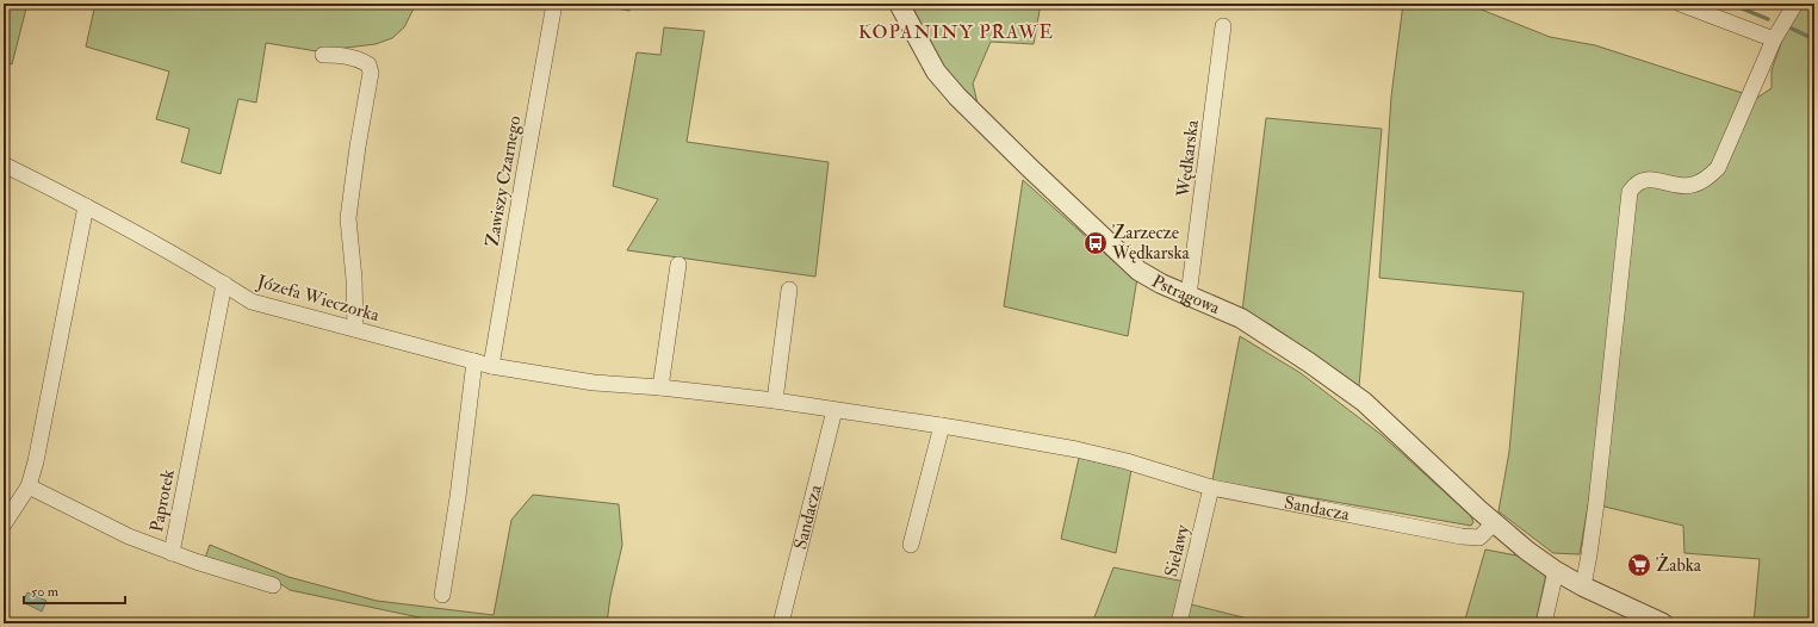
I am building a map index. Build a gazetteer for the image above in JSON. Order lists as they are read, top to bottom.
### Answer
{
  "streets": {
    "street": [
      "Wędkarska",
      "Zawiszy Czarnego",
      "Pstrągowa",
      "Józefa Wieczorka",
      "Paprotek",
      "Sandacza",
      "Sielawy"
    ]
  },
  "crossings": [
    ["Wędkarska", "Pstrągowa"],
    ["Zawiszy Czarnego", "Józefa Wieczorka"],
    ["Pstrągowa", "Sandacza"],
    ["Józefa Wieczorka", "Paprotek"],
    ["Józefa Wieczorka", "Sandacza"],
    ["Sandacza", "Sielawy"]
  ],
  "districts": ["KOPANINY PRAWE"],
  "places": {
    "bus stop": ["Zarzecze Wędkarska"],
    "supermarket": ["Żabka"]
  },
  "scale_bar": "50 m"
}
